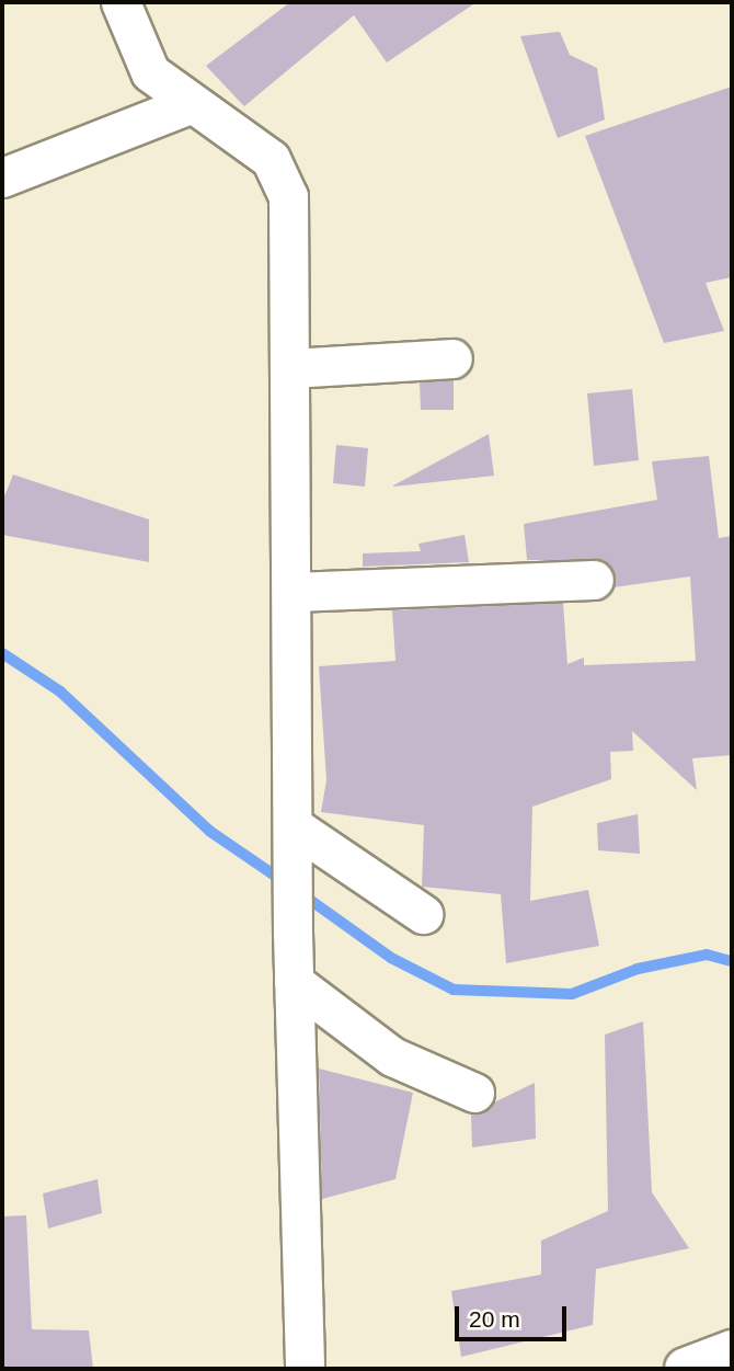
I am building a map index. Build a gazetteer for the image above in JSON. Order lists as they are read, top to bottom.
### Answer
{
  "scale_bar": "20 m"
}
